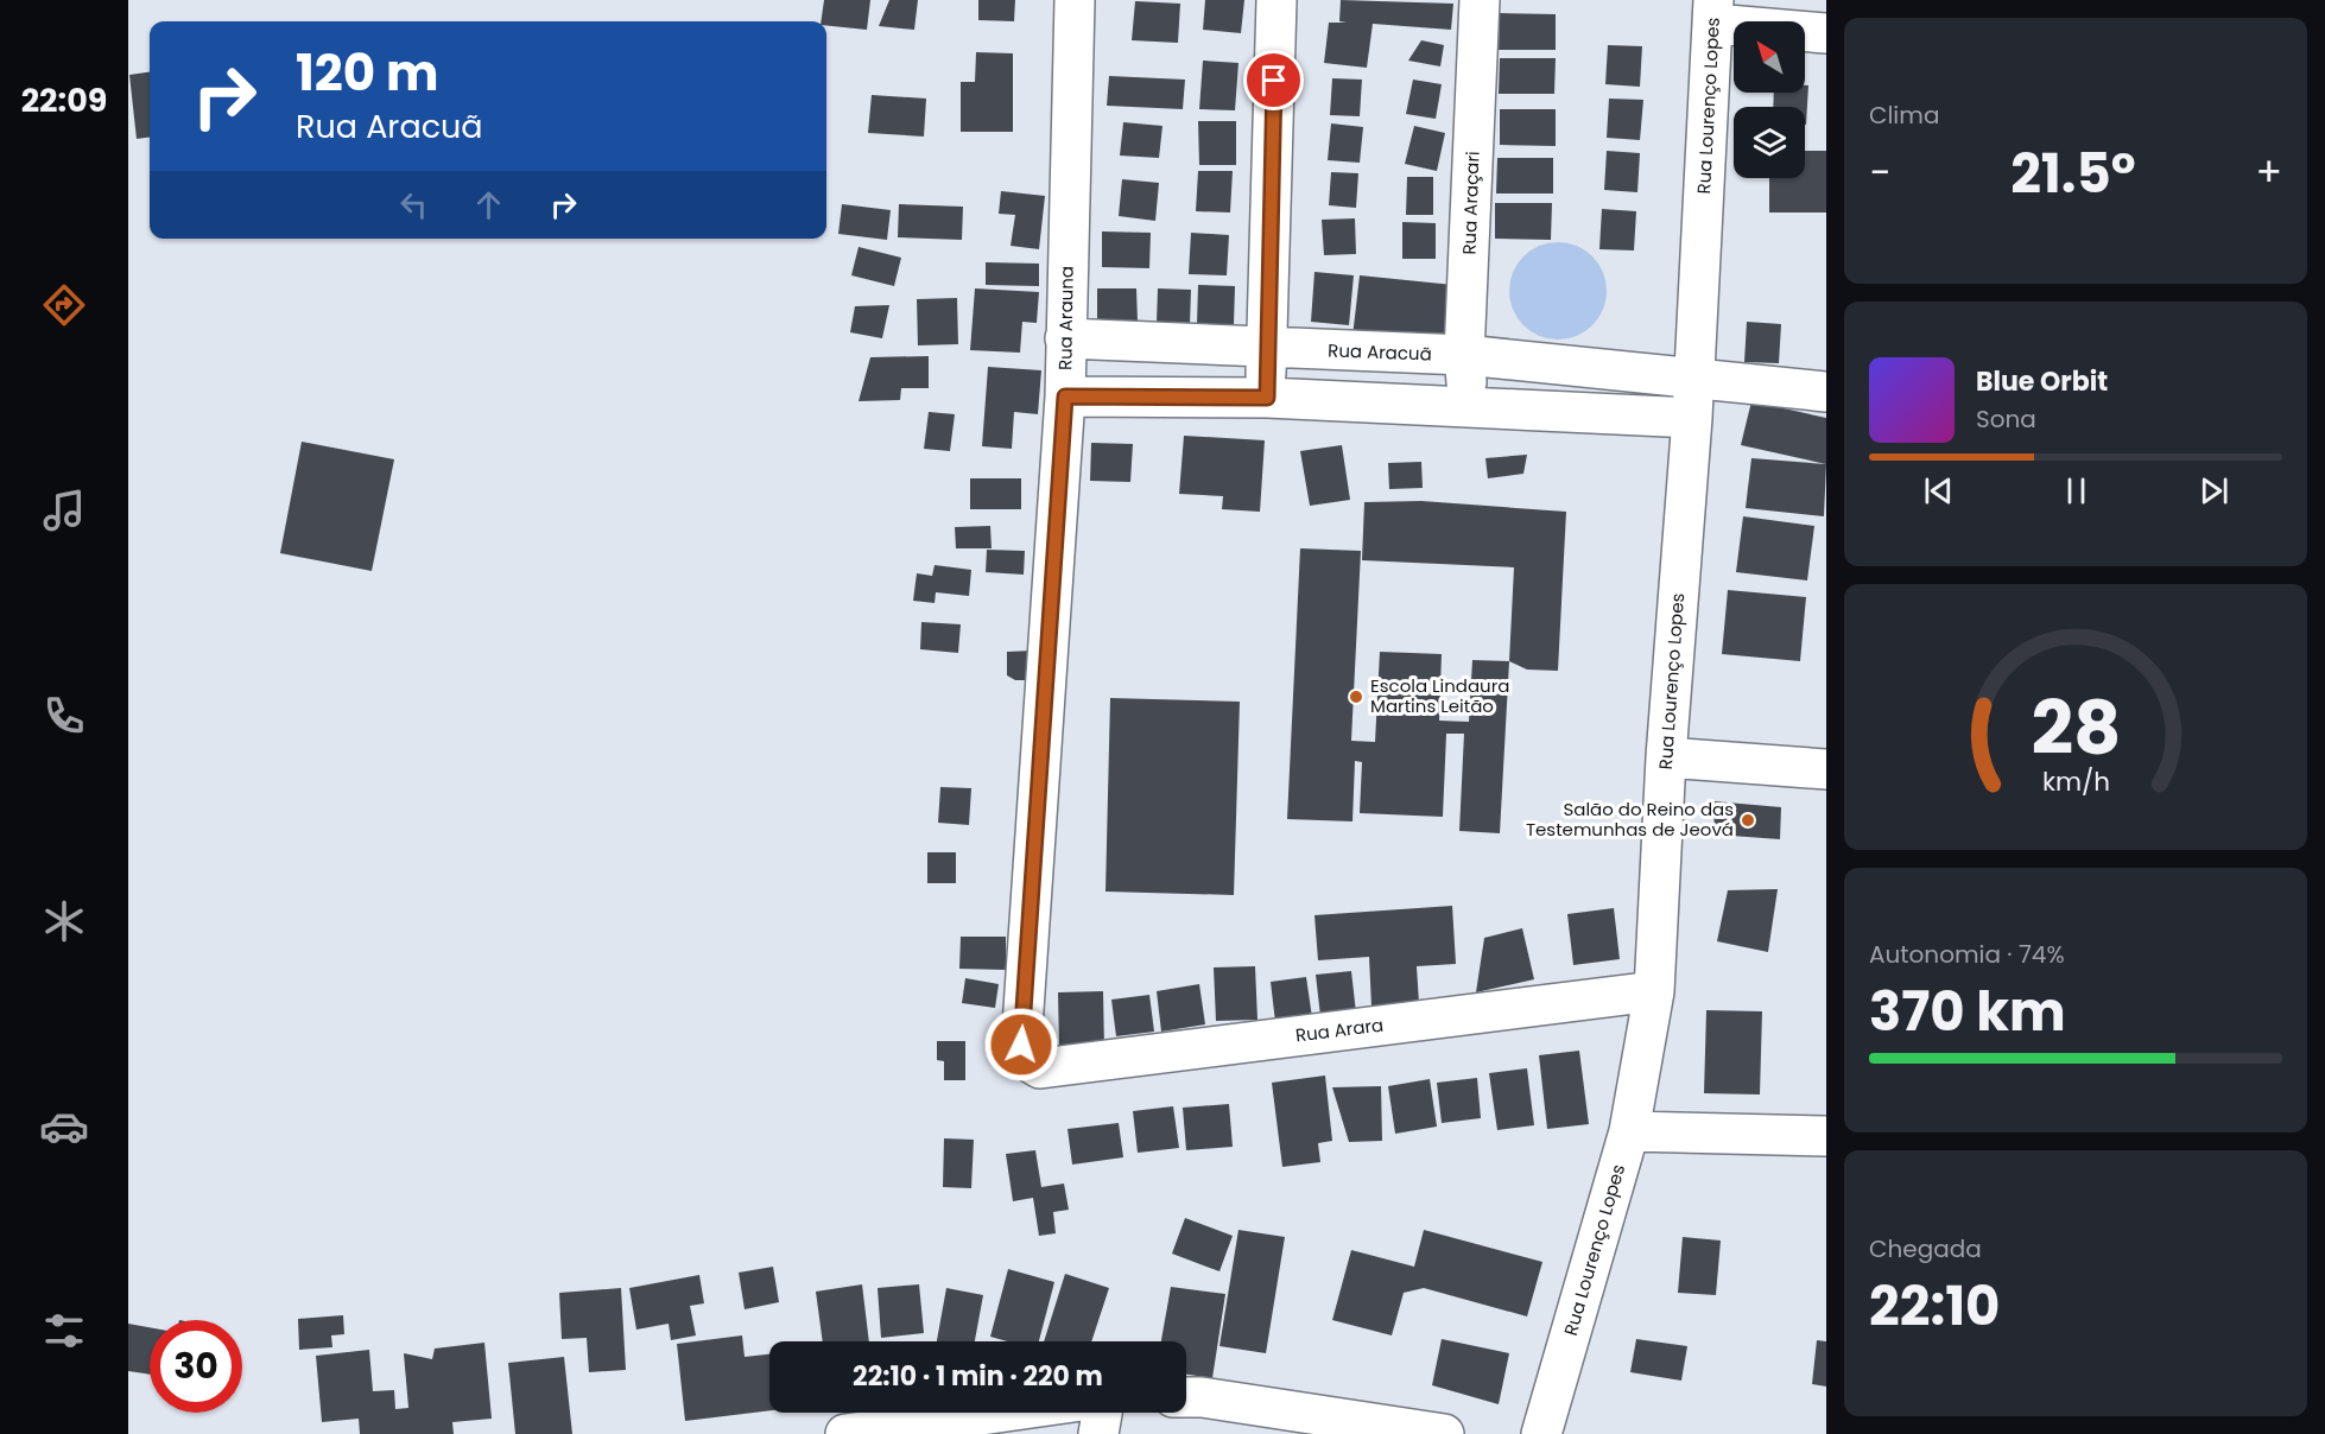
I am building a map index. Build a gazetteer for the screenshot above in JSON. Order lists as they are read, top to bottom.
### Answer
{
  "streets": {
    "street": [
      "Rua Lourenço Lopes",
      "Rua Araçari",
      "Rua Arauna",
      "Rua Aracuã",
      "Rua Arara"
    ]
  },
  "crossings": [
    ["Rua Lourenço Lopes", "Rua Aracuã"],
    ["Rua Lourenço Lopes", "Rua Arara"],
    ["Rua Araçari", "Rua Aracuã"],
    ["Rua Arauna", "Rua Aracuã"],
    ["Rua Arauna", "Rua Arara"]
  ],
  "places": ["Escola Lindaura Martins Leitão", "Salão do Reino das Testemunhas de Jeová"],
  "north": "top left",
  "page": {
    "tabs": "22:09",
    "tile": [
      "Clima",
      ["Autonomia · 74%", "370 km"],
      ["Chegada", "22:10"]
    ],
    "turn": ["120 m", "Rua Aracuã"],
    "heat": ["−", "21.5°", "+"],
    "song": ["Blue Orbit", "Sona"],
    "limit": "30",
    "trip": "22:10 · 1 min · 220 m",
    "gauge": ["28", "km/h"]
  }
}
